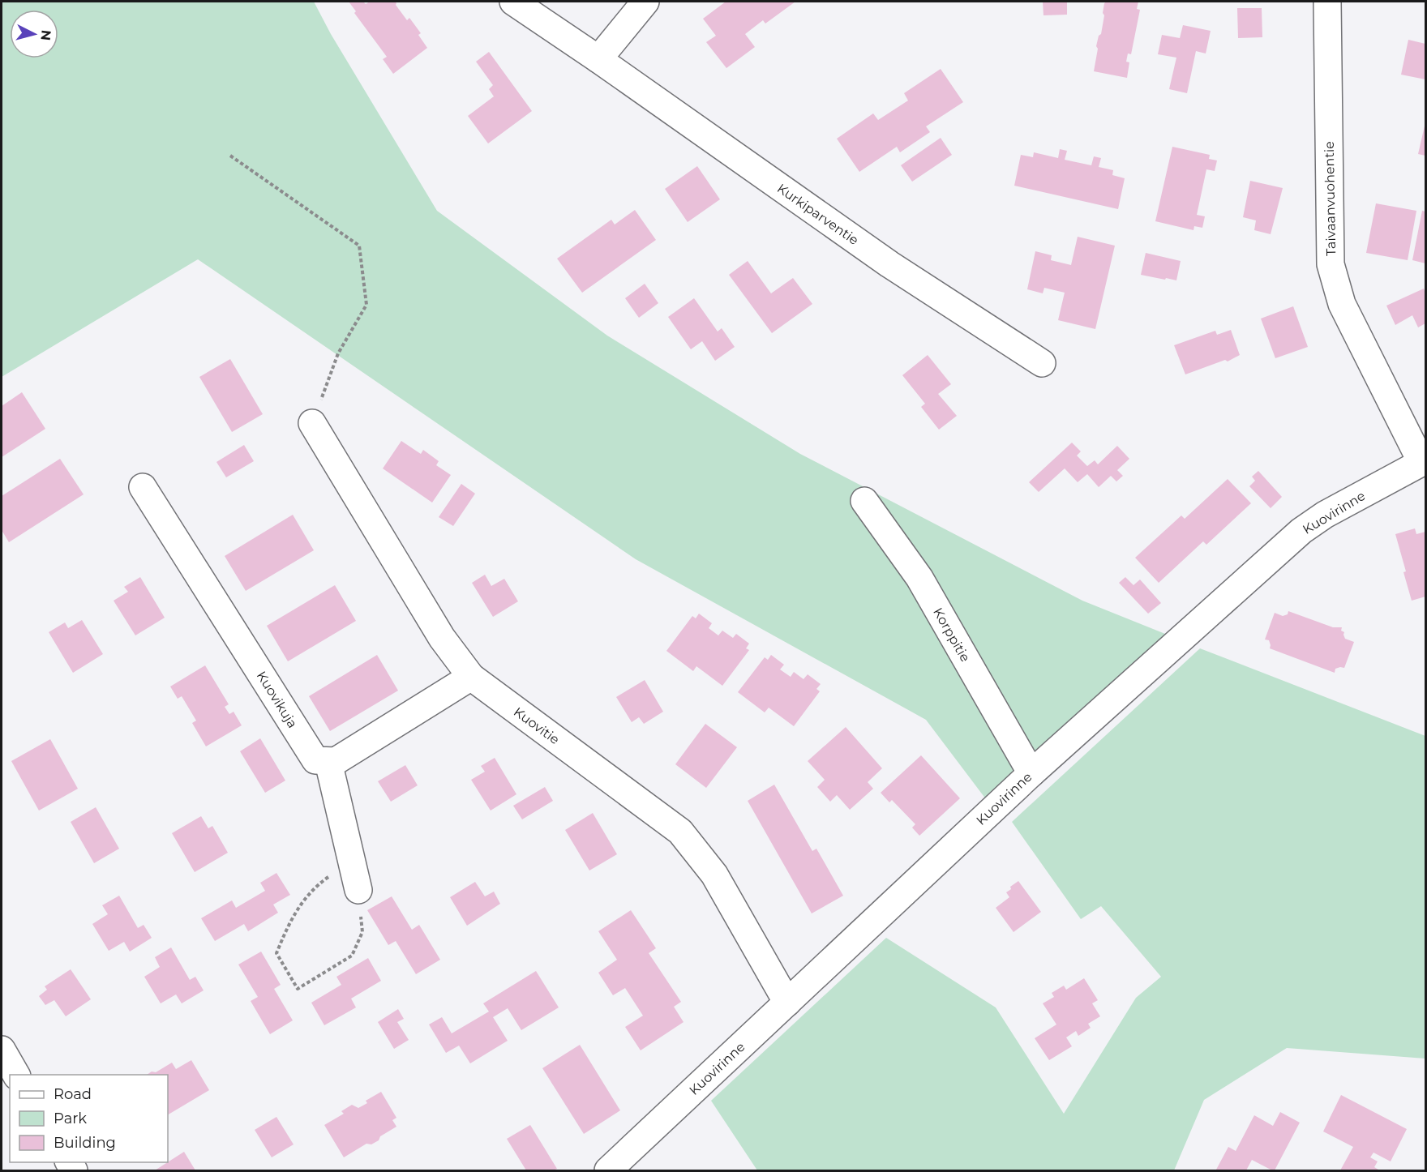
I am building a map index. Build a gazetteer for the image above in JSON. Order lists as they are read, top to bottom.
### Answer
{
  "streets": {
    "street": [
      "Taivaanvuohentie",
      "Kurkiparventie",
      "Kuovirinne",
      "Korppitie",
      "Kuovikuja",
      "Kuovitie"
    ]
  },
  "crossings": [
    ["Taivaanvuohentie", "Kuovirinne"],
    ["Kuovirinne", "Korppitie"],
    ["Kuovirinne", "Kuovitie"]
  ],
  "legend": ["Road", "Park", "Building"],
  "north": "right"
}
